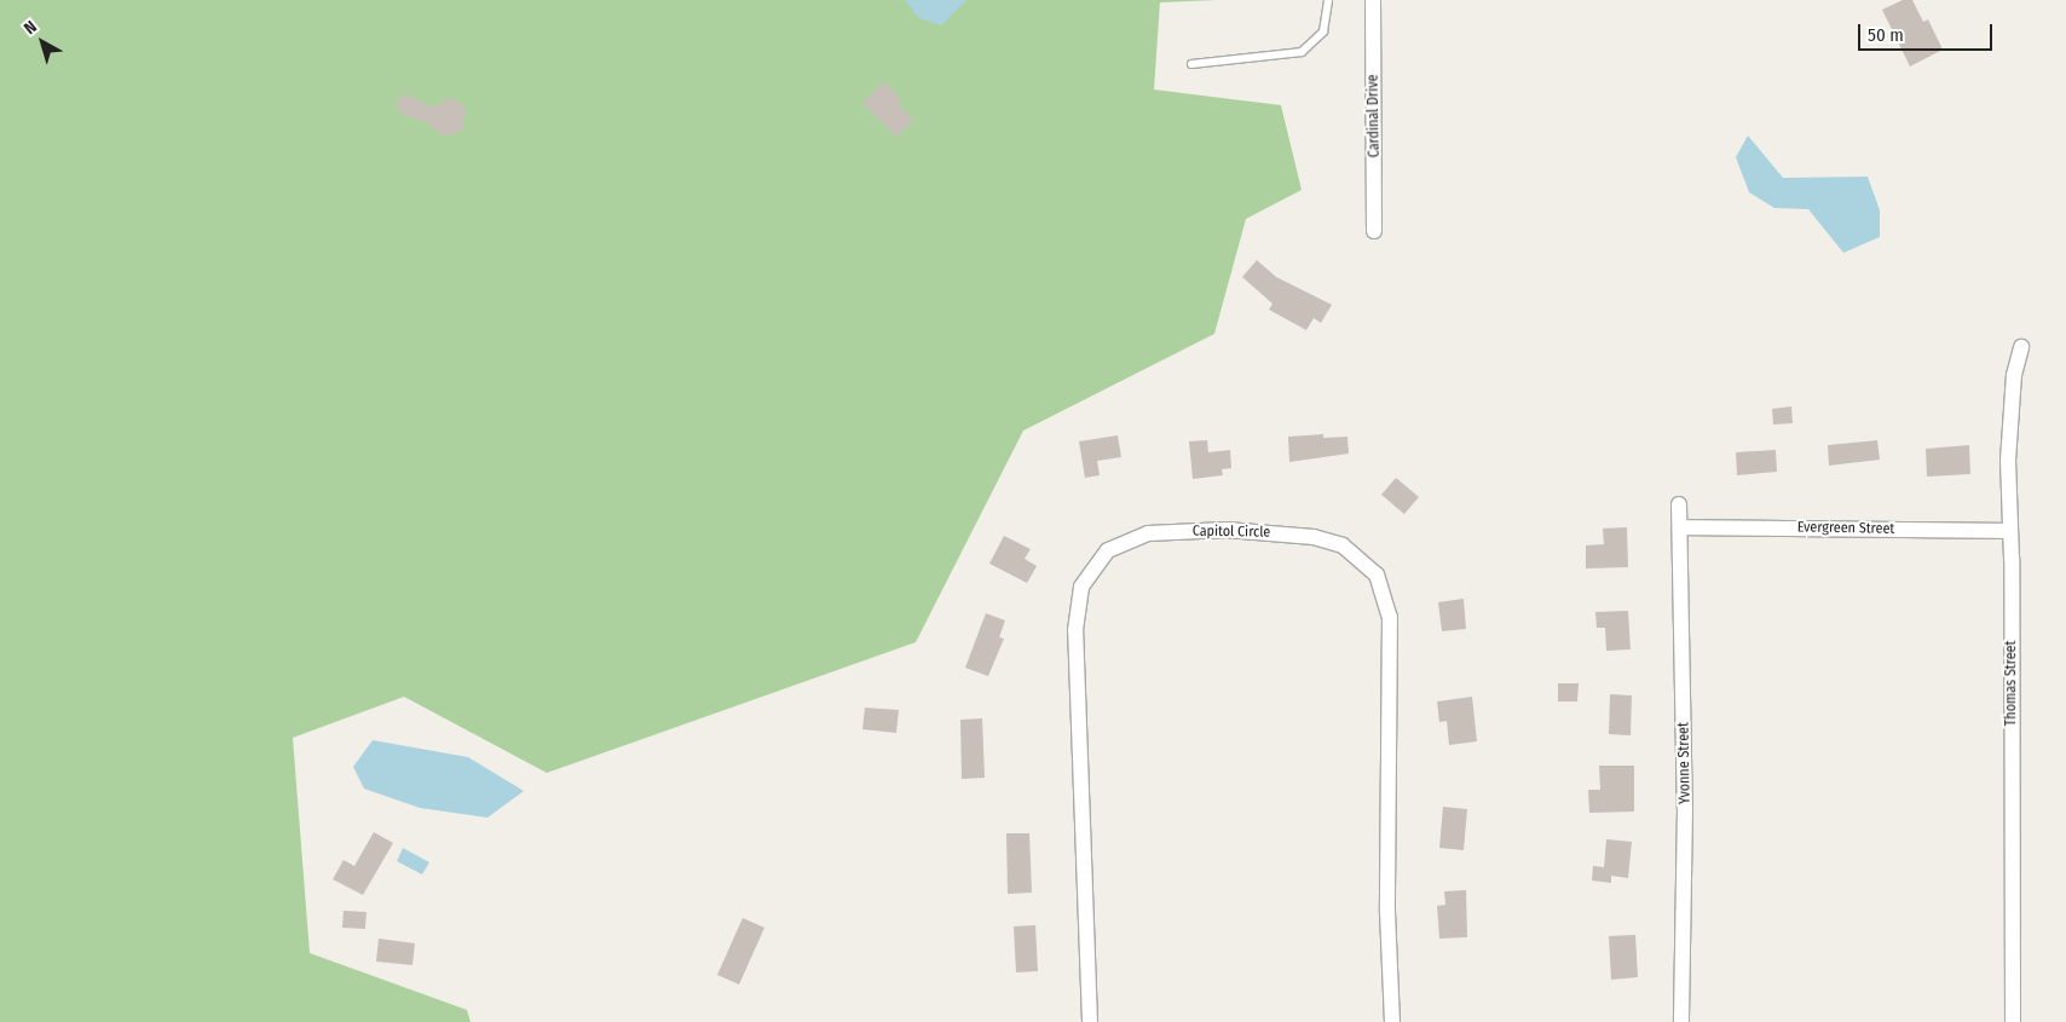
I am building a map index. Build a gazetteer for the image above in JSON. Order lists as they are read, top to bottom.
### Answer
{
  "streets": {
    "street": [
      "Cardinal Drive",
      "Evergreen Street",
      "Capitol Circle",
      "Thomas Street",
      "Yvonne Street"
    ]
  },
  "crossings": [
    ["Evergreen Street", "Thomas Street"],
    ["Evergreen Street", "Yvonne Street"]
  ],
  "scale_bar": "50 m",
  "north": "top left"
}
